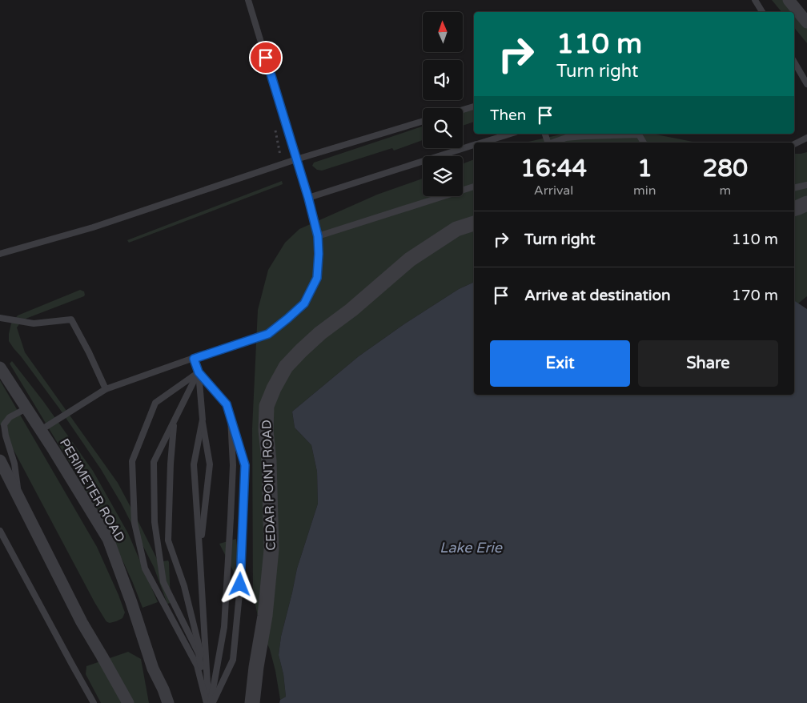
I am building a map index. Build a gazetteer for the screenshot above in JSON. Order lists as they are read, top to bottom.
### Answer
{
  "streets": {
    "street": ["CEDAR POINT ROAD", "PERIMETER ROAD"]
  },
  "water": ["Lake Erie"],
  "north": "top",
  "page": {
    "turn": ["110 m", "Turn right"],
    "then": "Then",
    "eta": [
      "16:44",
      "Arrival",
      "1",
      "min",
      "280",
      "m"
    ],
    "list": [
      {
        "name": "Turn right",
        "value": "110 m"
      },
      {
        "name": "Arrive at destination",
        "value": "170 m"
      }
    ],
    "buttons": ["Exit", "Share"]
  }
}
